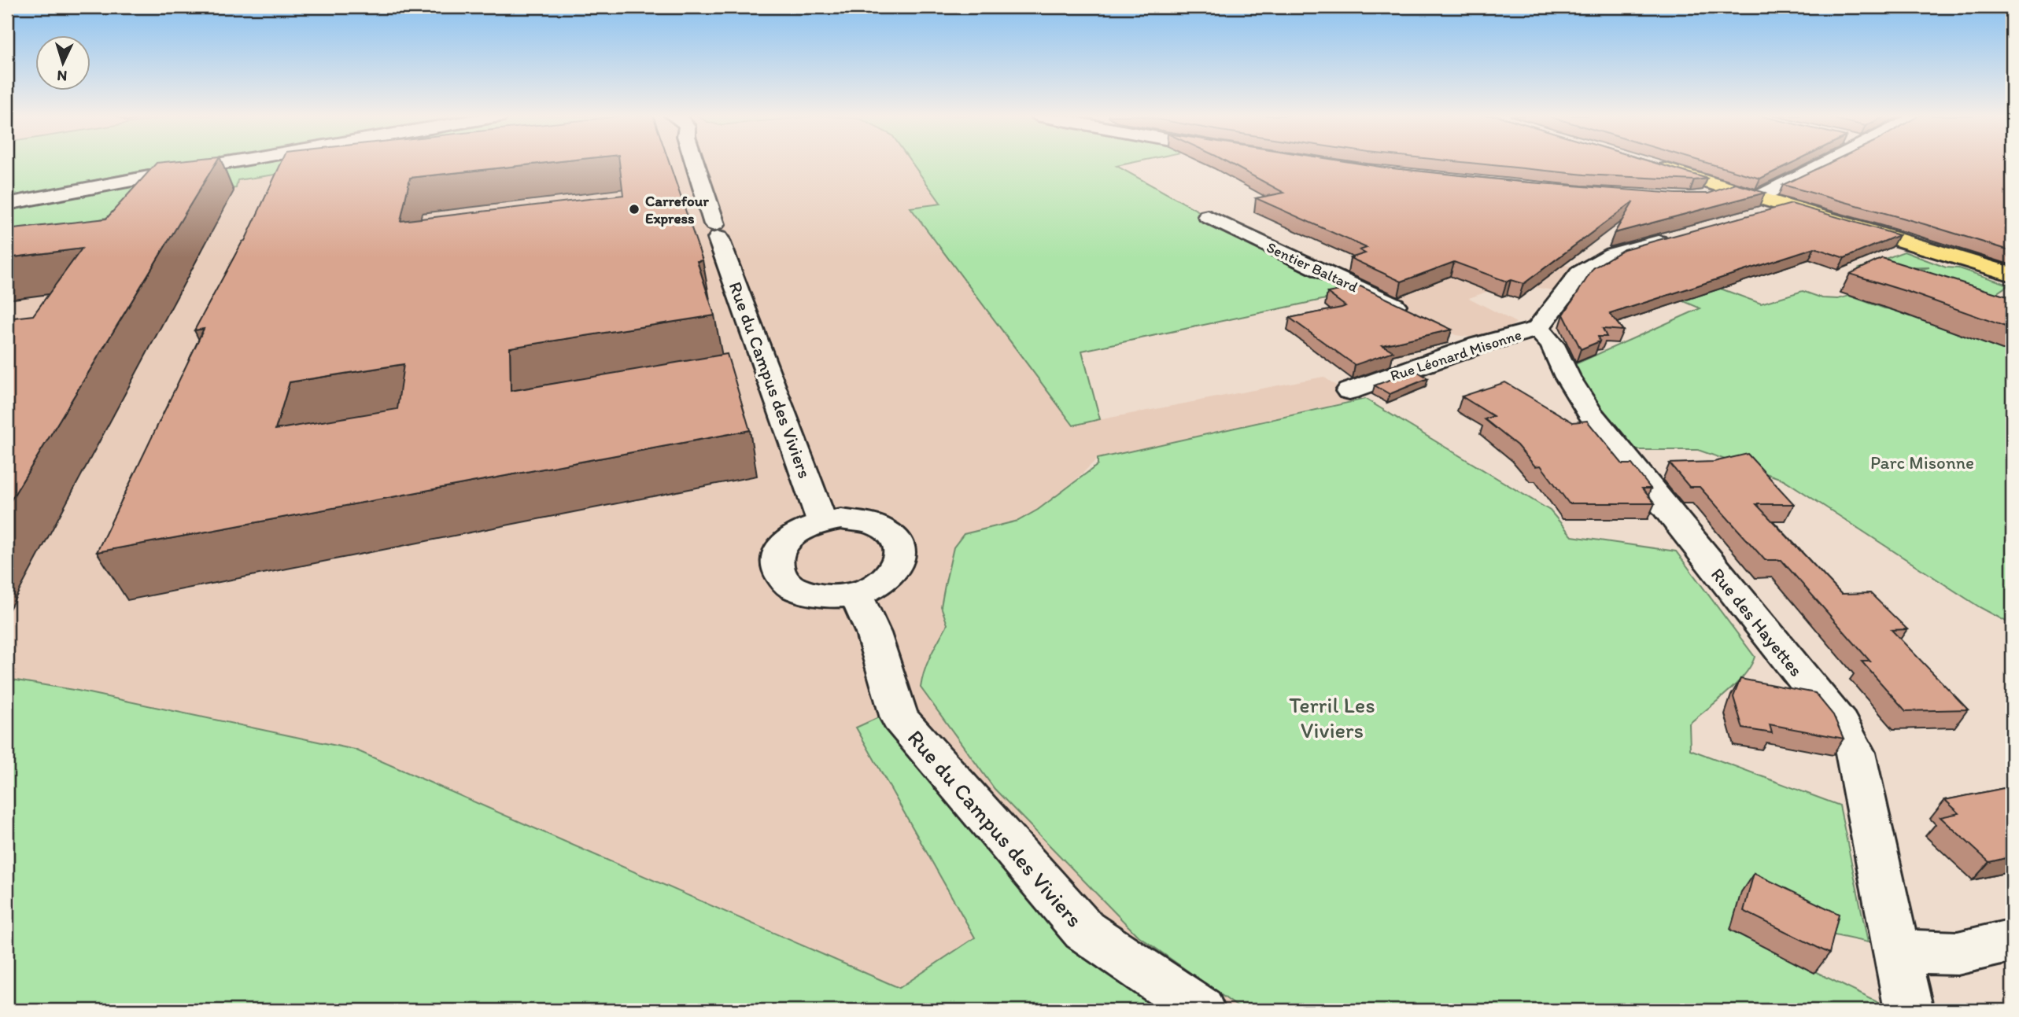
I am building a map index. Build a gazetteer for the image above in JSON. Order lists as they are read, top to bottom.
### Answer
{
  "streets": {
    "street": [
      "Sentier Baltard",
      "Rue Léonard Misonne",
      "Rue du Campus des Viviers",
      "Rue des Hayettes"
    ]
  },
  "crossings": [
    ["Rue Léonard Misonne", "Rue des Hayettes"]
  ],
  "parks": ["Parc Misonne", "Terril Les Viviers"],
  "places": ["Carrefour Express"],
  "north": "bottom"
}
